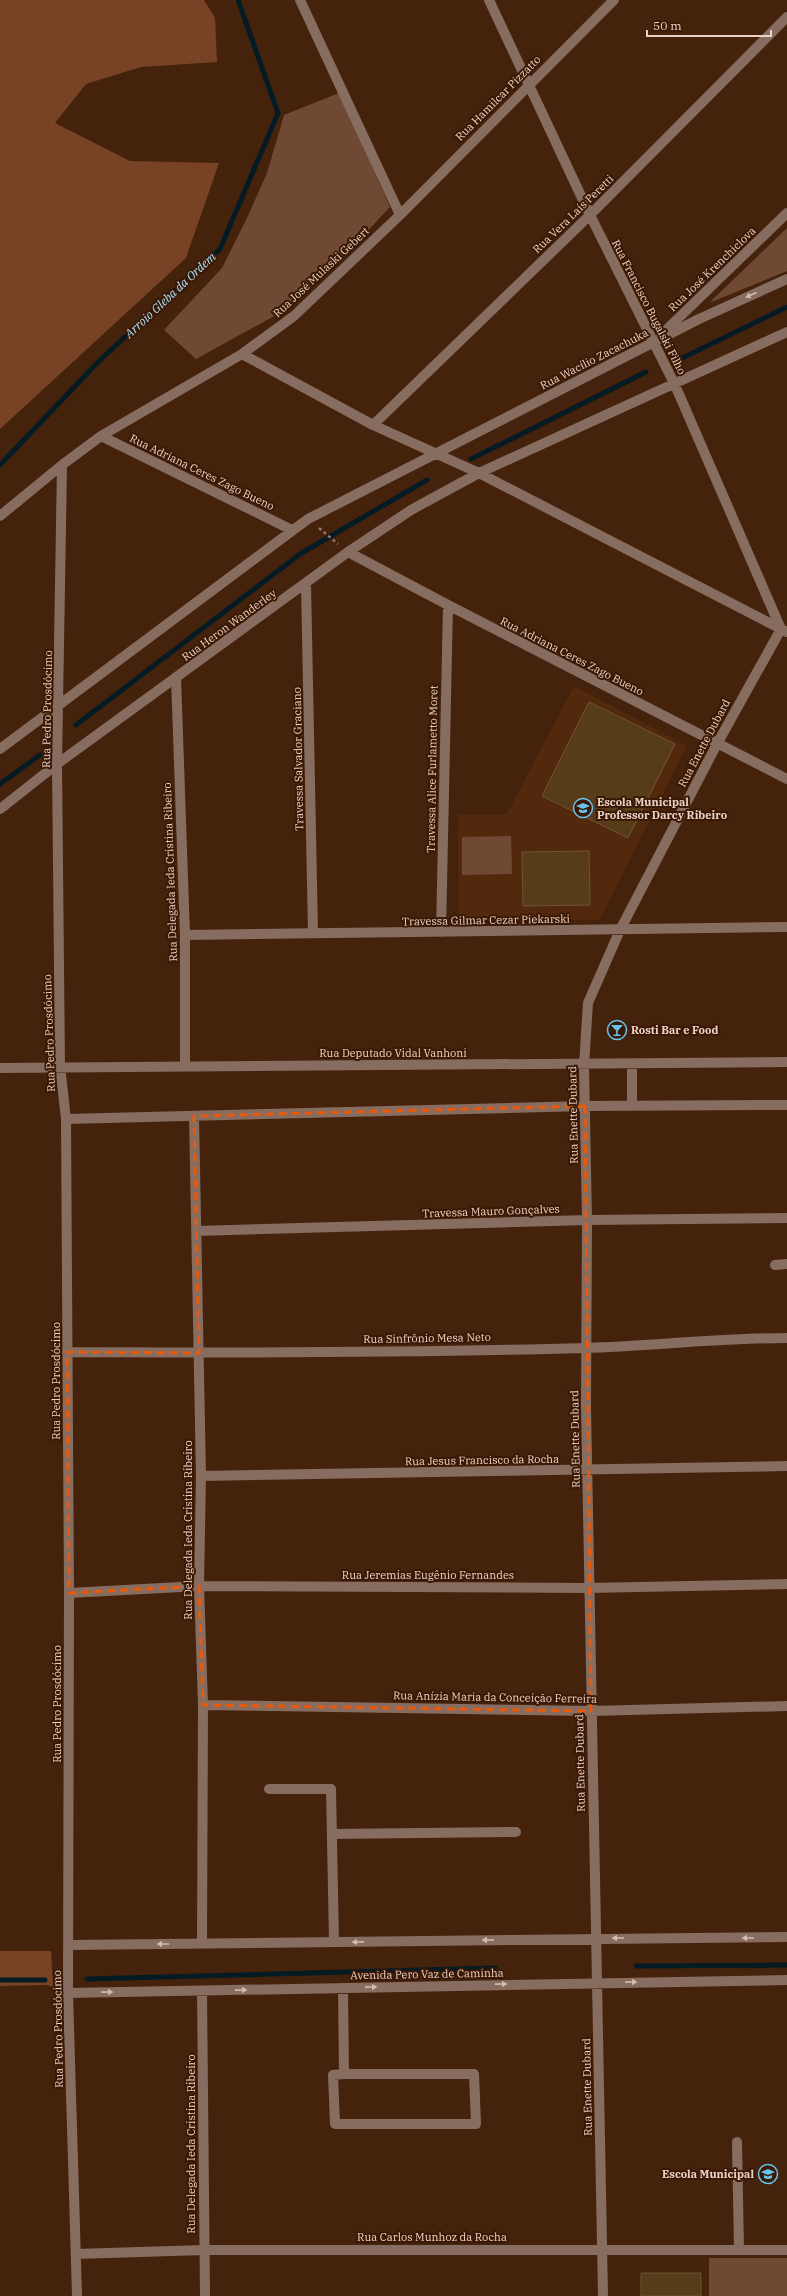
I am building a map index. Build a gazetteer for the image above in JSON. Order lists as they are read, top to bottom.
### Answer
{
  "streets": {
    "street": [
      "Rua Hamilcar Pizzatto",
      "Rua Vera Laís Peretti",
      "Rua José Krenchiclova",
      "Rua José Mulaski Gebert",
      "Rua Francisco Bugalski Filho",
      "Rua Wacílio Zacachuka",
      "Rua Adriana Ceres Zago Bueno",
      "Rua Heron Wanderley",
      "Rua Pedro Prosdócimo",
      "Rua Enette Dubard",
      "Travessa Salvador Graciano",
      "Travessa Alice Furlametto Moret",
      "Rua Delegada Ieda Cristina Ribeiro",
      "Travessa Gilmar Cezar Piekarski",
      "Rua Deputado Vidal Vanhoni",
      "Travessa Mauro Gonçalves",
      "Rua Sinfrônio Mesa Neto",
      "Rua Jesus Francisco da Rocha",
      "Rua Jeremias Eugênio Fernandes",
      "Rua Anízia Maria da Conceição Ferreira",
      "Avenida Pero Vaz de Caminha",
      "Rua Carlos Munhoz da Rocha"
    ]
  },
  "crossings": [
    ["Rua Hamilcar Pizzatto", "Rua José Mulaski Gebert"],
    ["Rua Hamilcar Pizzatto", "Rua Francisco Bugalski Filho"],
    ["Rua Vera Laís Peretti", "Rua Francisco Bugalski Filho"],
    ["Rua José Krenchiclova", "Rua Francisco Bugalski Filho"],
    ["Rua José Krenchiclova", "Rua Wacílio Zacachuka"],
    ["Rua José Mulaski Gebert", "Rua Adriana Ceres Zago Bueno"],
    ["Rua José Mulaski Gebert", "Rua Pedro Prosdócimo"],
    ["Rua Francisco Bugalski Filho", "Rua Wacílio Zacachuka"],
    ["Rua Francisco Bugalski Filho", "Rua Enette Dubard"],
    ["Rua Adriana Ceres Zago Bueno", "Rua Heron Wanderley"],
    ["Rua Adriana Ceres Zago Bueno", "Rua Enette Dubard"],
    ["Rua Adriana Ceres Zago Bueno", "Travessa Alice Furlametto Moret"],
    ["Rua Heron Wanderley", "Rua Pedro Prosdócimo"],
    ["Rua Heron Wanderley", "Travessa Salvador Graciano"],
    ["Rua Heron Wanderley", "Rua Delegada Ieda Cristina Ribeiro"],
    ["Rua Pedro Prosdócimo", "Rua Deputado Vidal Vanhoni"],
    ["Rua Pedro Prosdócimo", "Rua Sinfrônio Mesa Neto"],
    ["Rua Pedro Prosdócimo", "Rua Jeremias Eugênio Fernandes"],
    ["Rua Pedro Prosdócimo", "Avenida Pero Vaz de Caminha"],
    ["Rua Pedro Prosdócimo", "Rua Carlos Munhoz da Rocha"],
    ["Rua Enette Dubard", "Travessa Gilmar Cezar Piekarski"],
    ["Rua Enette Dubard", "Rua Deputado Vidal Vanhoni"],
    ["Rua Enette Dubard", "Travessa Mauro Gonçalves"],
    ["Rua Enette Dubard", "Rua Sinfrônio Mesa Neto"],
    ["Rua Enette Dubard", "Rua Jesus Francisco da Rocha"],
    ["Rua Enette Dubard", "Rua Jeremias Eugênio Fernandes"],
    ["Rua Enette Dubard", "Rua Anízia Maria da Conceição Ferreira"],
    ["Rua Enette Dubard", "Avenida Pero Vaz de Caminha"],
    ["Rua Enette Dubard", "Rua Carlos Munhoz da Rocha"],
    ["Travessa Salvador Graciano", "Travessa Gilmar Cezar Piekarski"],
    ["Travessa Alice Furlametto Moret", "Travessa Gilmar Cezar Piekarski"],
    ["Rua Delegada Ieda Cristina Ribeiro", "Travessa Gilmar Cezar Piekarski"],
    ["Rua Delegada Ieda Cristina Ribeiro", "Rua Deputado Vidal Vanhoni"],
    ["Rua Delegada Ieda Cristina Ribeiro", "Travessa Mauro Gonçalves"],
    ["Rua Delegada Ieda Cristina Ribeiro", "Rua Sinfrônio Mesa Neto"],
    ["Rua Delegada Ieda Cristina Ribeiro", "Rua Jesus Francisco da Rocha"],
    ["Rua Delegada Ieda Cristina Ribeiro", "Rua Jeremias Eugênio Fernandes"],
    ["Rua Delegada Ieda Cristina Ribeiro", "Rua Anízia Maria da Conceição Ferreira"],
    ["Rua Delegada Ieda Cristina Ribeiro", "Avenida Pero Vaz de Caminha"],
    ["Rua Delegada Ieda Cristina Ribeiro", "Rua Carlos Munhoz da Rocha"]
  ],
  "water": ["Arroio Gleba da Ordem"],
  "places": {
    "school or university": ["Escola Municipal Professor Darcy Ribeiro", "Escola Municipal"],
    "bar": ["Rosti Bar e Food"]
  },
  "scale_bar": "50 m"
}
